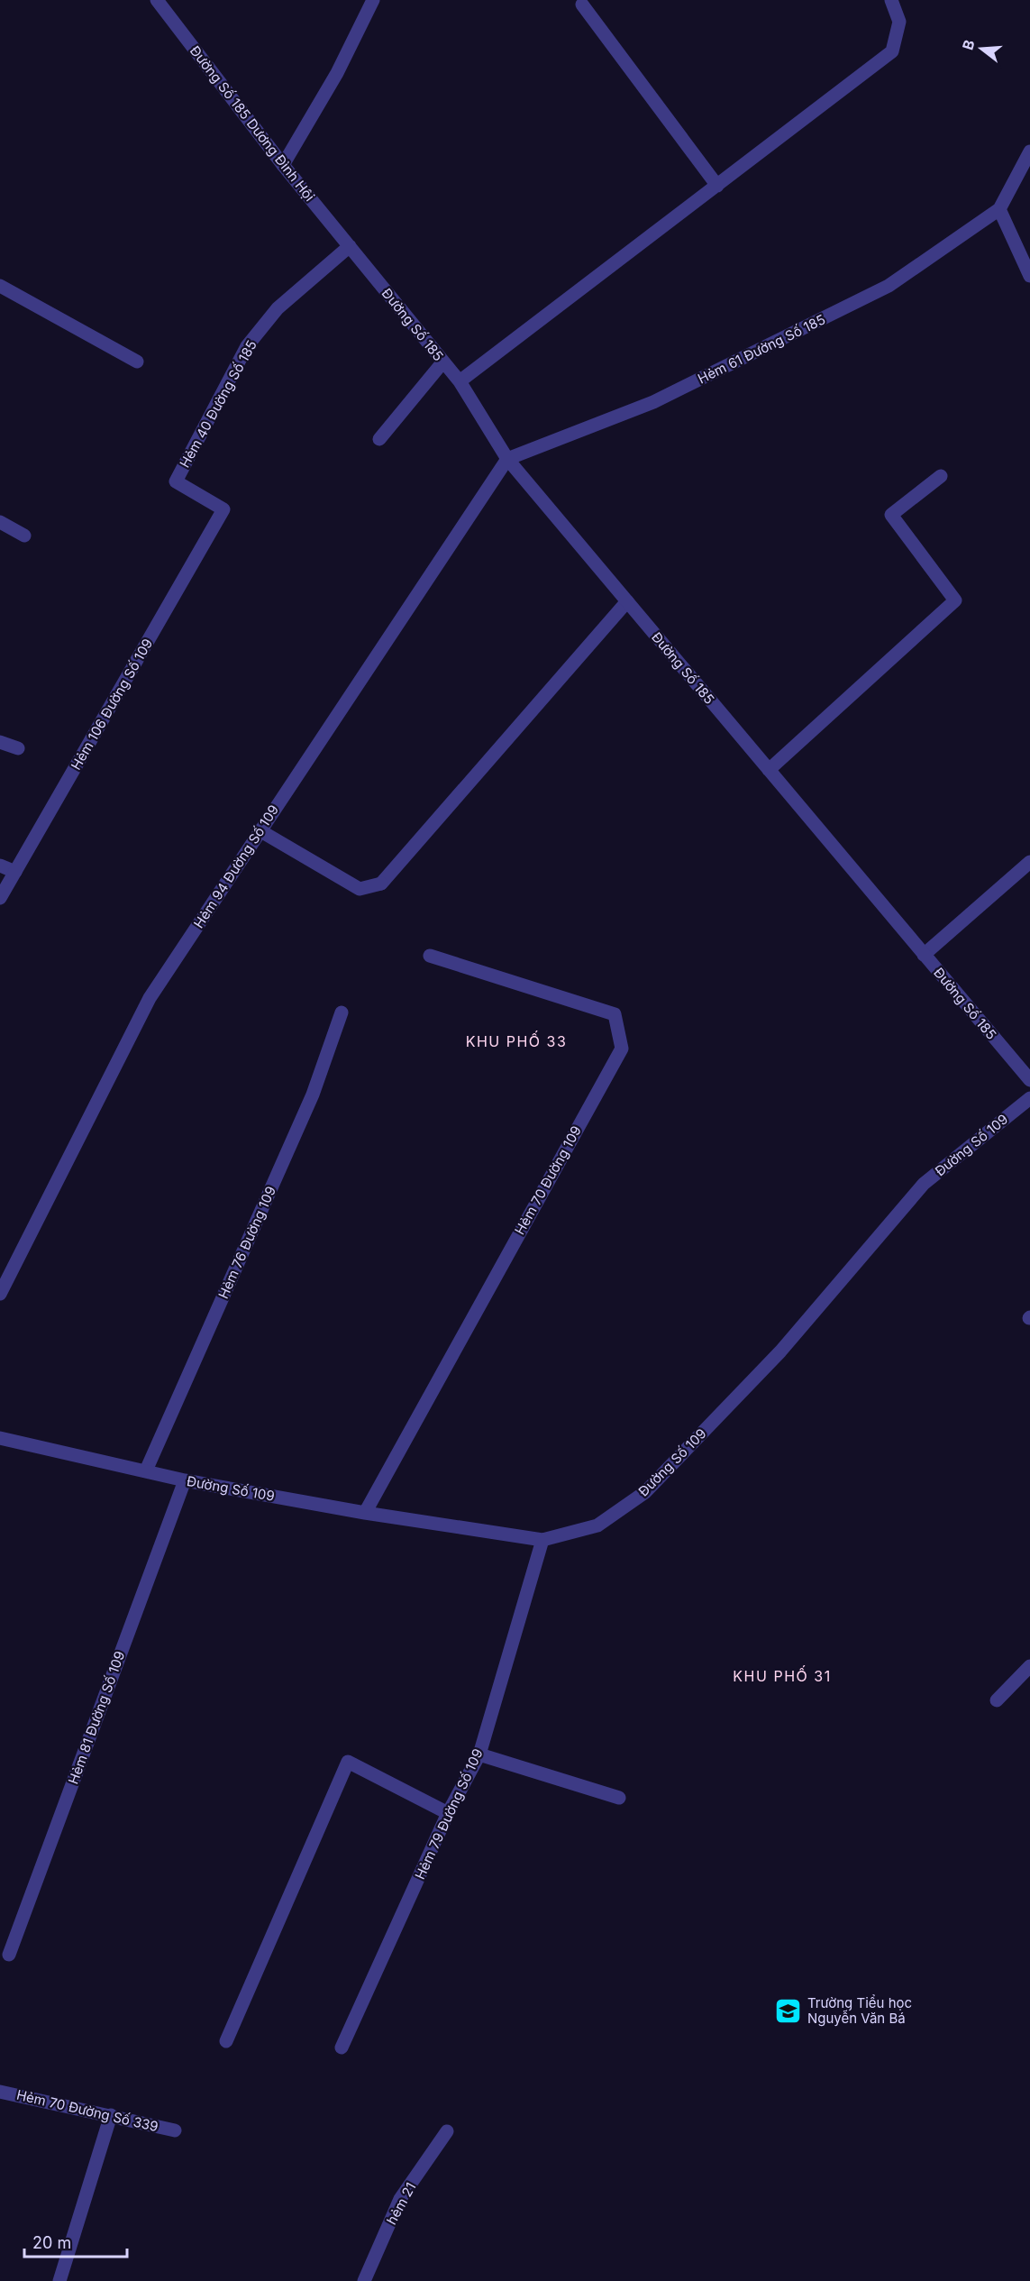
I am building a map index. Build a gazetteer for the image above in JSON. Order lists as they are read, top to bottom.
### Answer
{
  "streets": {
    "street": [
      "Đường Số 185 Dương Đình Hội",
      "Đường Số 185",
      "Hẻm 61 Đường Số 185",
      "Hẻm 40 Đường Số 185",
      "Hẻm 106 Đường Số 109",
      "Hẻm 94 Đường Số 109",
      "Đường Số 109",
      "Hẻm 70 Đường 109",
      "Hẻm 76 Đường 109",
      "Hẻm 81 Đường Số 109",
      "Hẻm 79 Đường Số 109",
      "Hẻm 70 Đường Số 339",
      "hẻm 21"
    ]
  },
  "crossings": [
    ["Đường Số 185 Dương Đình Hội", "Đường Số 185"],
    ["Đường Số 185 Dương Đình Hội", "Hẻm 40 Đường Số 185"],
    ["Đường Số 185", "Hẻm 61 Đường Số 185"],
    ["Đường Số 185", "Hẻm 40 Đường Số 185"],
    ["Đường Số 185", "Hẻm 94 Đường Số 109"],
    ["Hẻm 61 Đường Số 185", "Hẻm 94 Đường Số 109"],
    ["Hẻm 40 Đường Số 185", "Hẻm 106 Đường Số 109"],
    ["Đường Số 109", "Hẻm 70 Đường 109"],
    ["Đường Số 109", "Hẻm 76 Đường 109"],
    ["Đường Số 109", "Hẻm 81 Đường Số 109"],
    ["Đường Số 109", "Hẻm 79 Đường Số 109"]
  ],
  "districts": ["KHU PHỐ 33", "KHU PHỐ 31"],
  "places": {
    "school or university": ["Trường Tiểu học Nguyễn Văn Bá"]
  },
  "scale_bar": "20 m",
  "north": "left"
}
